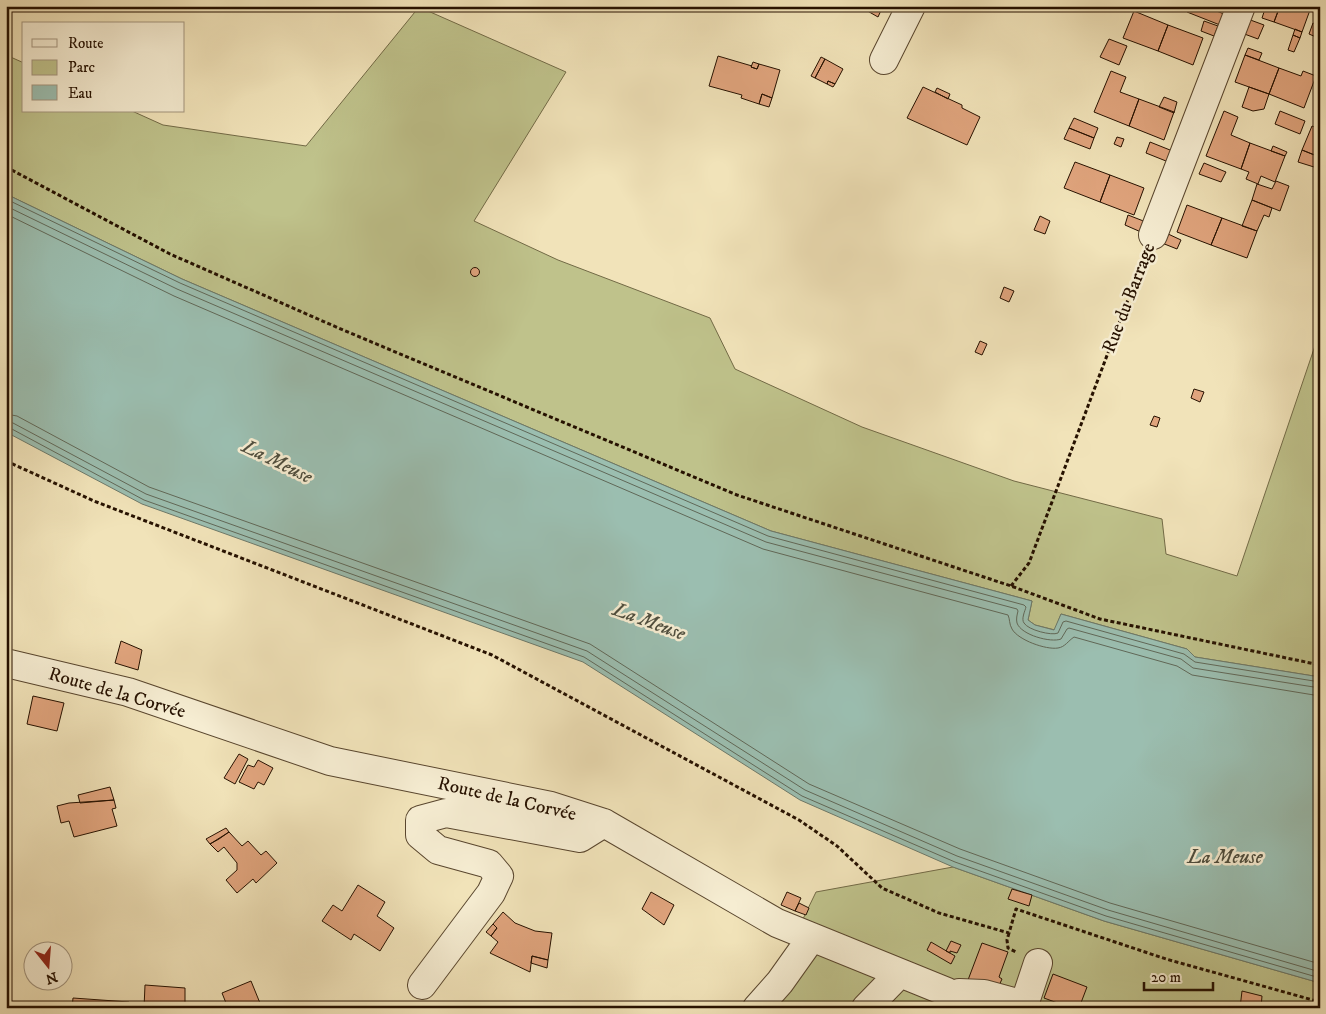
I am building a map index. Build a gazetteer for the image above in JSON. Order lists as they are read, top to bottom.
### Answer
{
  "streets": {
    "street": ["Rue du Barrage", "Route de la Corvée"]
  },
  "water": ["La Meuse"],
  "legend": ["Route", "Parc", "Eau"],
  "scale_bar": "20 m",
  "north": "bottom"
}
